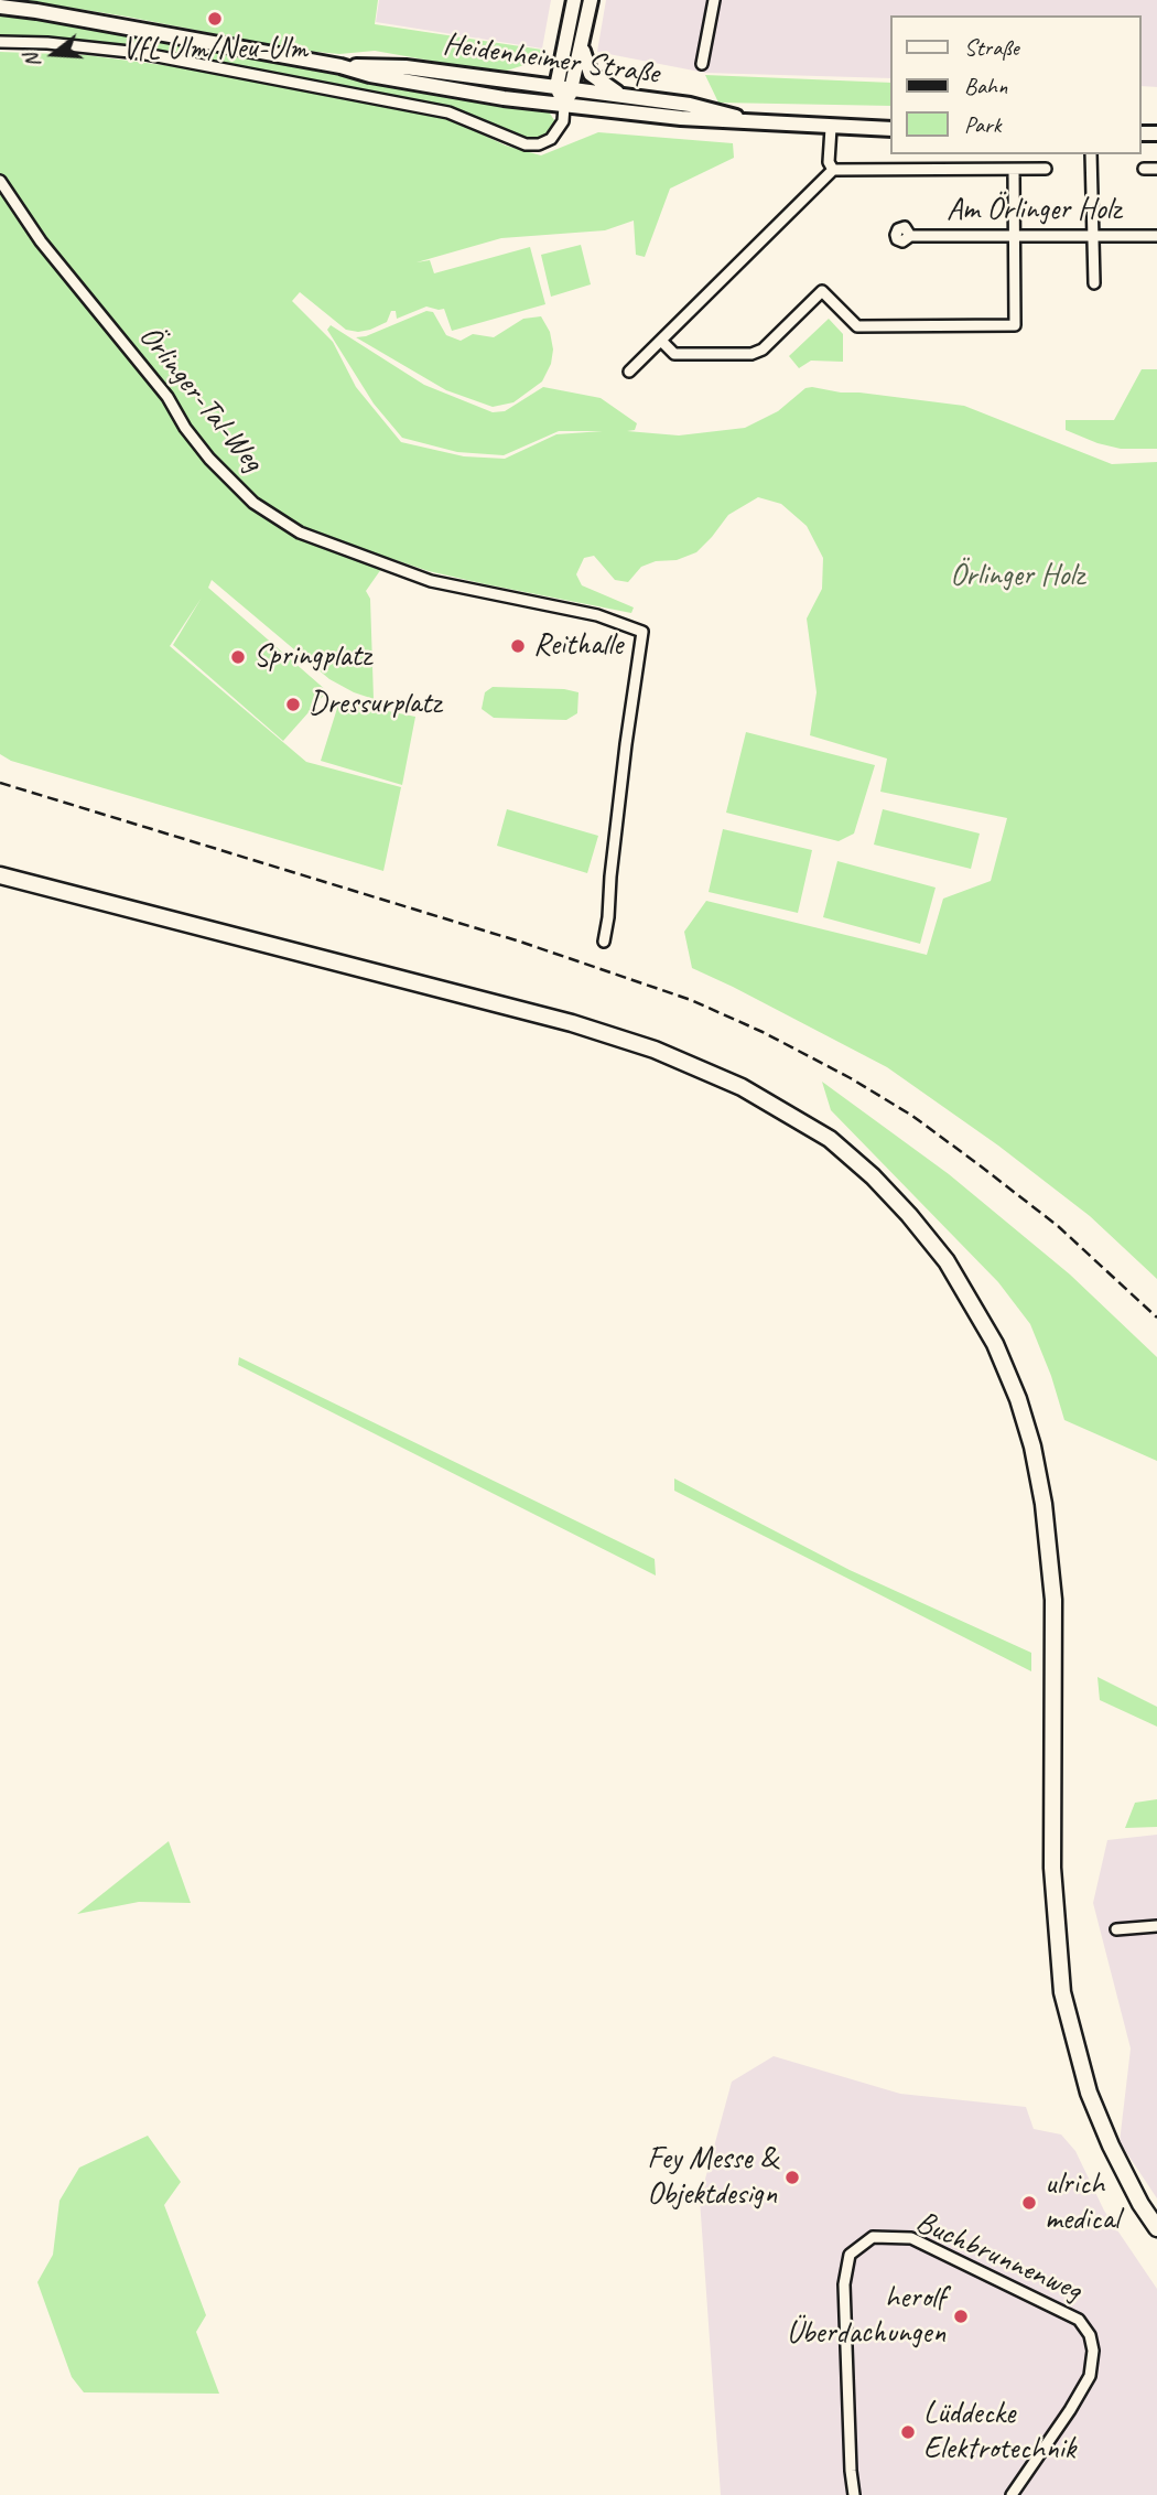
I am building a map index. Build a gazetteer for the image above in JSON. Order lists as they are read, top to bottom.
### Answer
{
  "streets": {
    "main road": ["Heidenheimer Straße"],
    "street": ["Am Örlinger Holz", "Örlinger-Tal-Weg", "Buchbrunnenweg"]
  },
  "parks": ["Örlinger Holz"],
  "places": [
    "VfL Ulm/Neu-Ulm",
    "Reithalle",
    "Springplatz",
    "Dressurplatz",
    "Fey Messe & Objektdesign",
    "ulrich medical",
    "herolf Überdachungen",
    "Lüddecke Elektrotechnik"
  ],
  "legend": ["Straße", "Bahn", "Park"],
  "north": "left"
}
